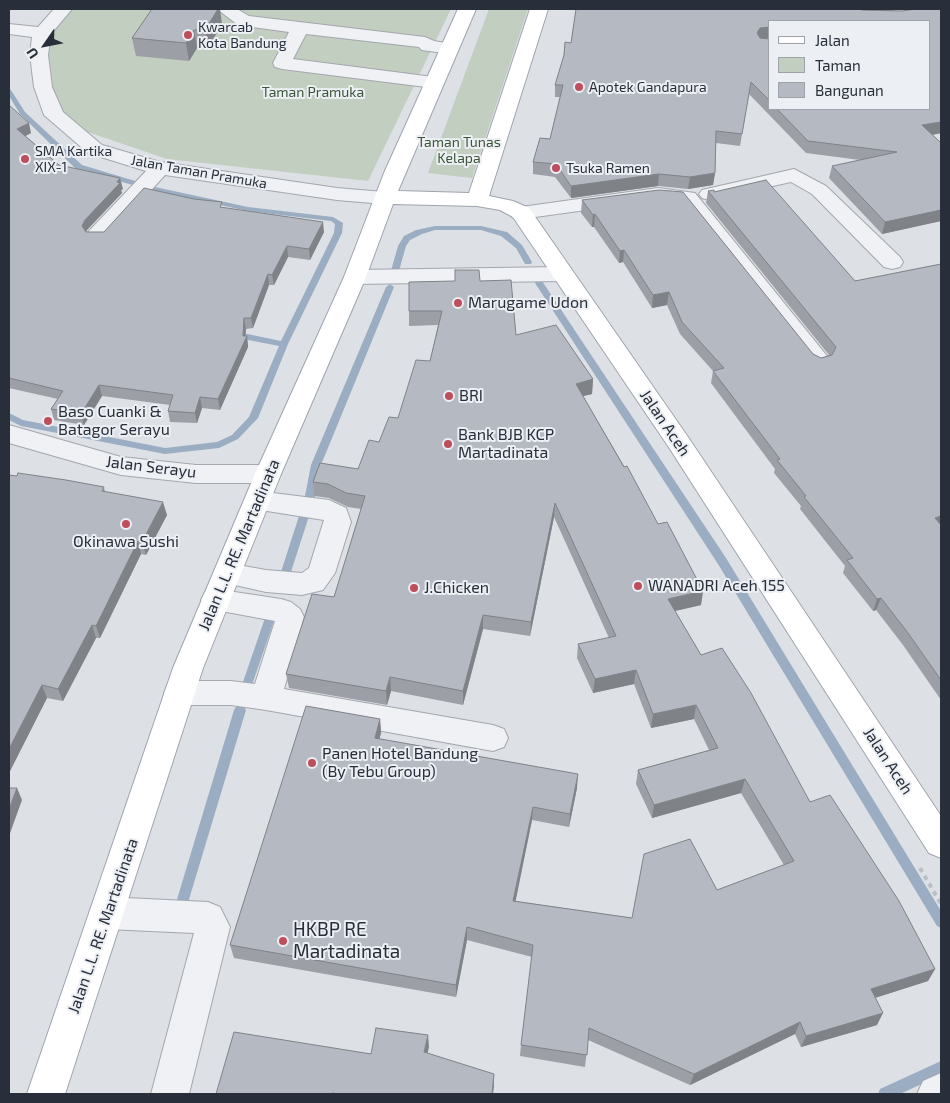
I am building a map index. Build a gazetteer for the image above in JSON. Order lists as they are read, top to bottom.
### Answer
{
  "streets": {
    "main road": ["Jalan Aceh", "Jalan L.L. RE. Martadinata"],
    "street": ["Jalan Taman Pramuka", "Jalan Serayu"]
  },
  "crossings": [
    ["Jalan Taman Pramuka", "Jalan L.L. RE. Martadinata"],
    ["Jalan Serayu", "Jalan L.L. RE. Martadinata"]
  ],
  "parks": ["Taman Pramuka", "Taman Tunas Kelapa"],
  "places": [
    "Kwarcab Kota Bandung",
    "Apotek Gandapura",
    "SMA Kartika XIX-1",
    "Tsuka Ramen",
    "Marugame Udon",
    "BRI",
    "Baso Cuanki & Batagor Serayu",
    "Bank BJB KCP Martadinata",
    "Okinawa Sushi",
    "WANADRI Aceh 155",
    "J.Chicken",
    "Panen Hotel Bandung (By Tebu Group)",
    "HKBP RE Martadinata"
  ],
  "legend": ["Jalan", "Taman", "Bangunan"],
  "north": "bottom left"
}
